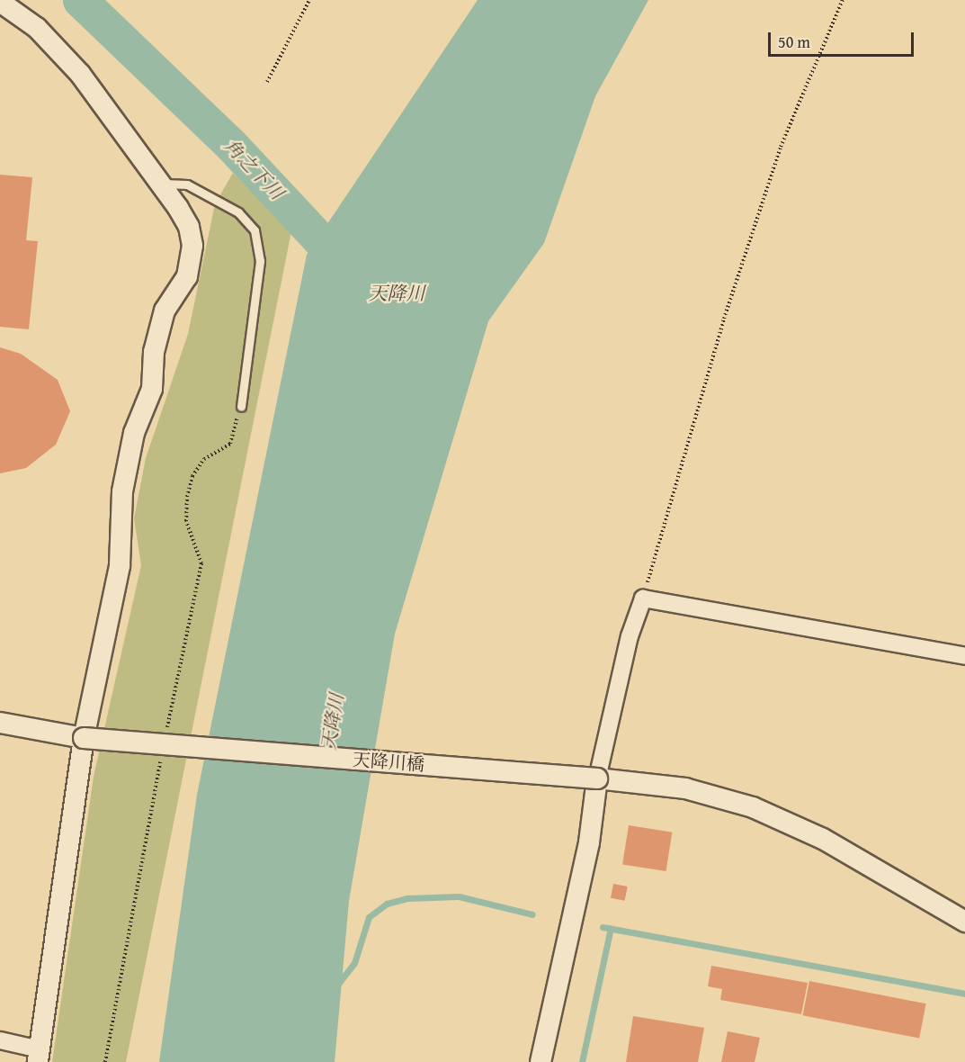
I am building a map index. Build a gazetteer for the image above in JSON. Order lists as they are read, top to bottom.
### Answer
{
  "streets": {
    "street": ["天降川橋"]
  },
  "water": ["角之下川", "天降川"],
  "scale_bar": "50 m"
}
